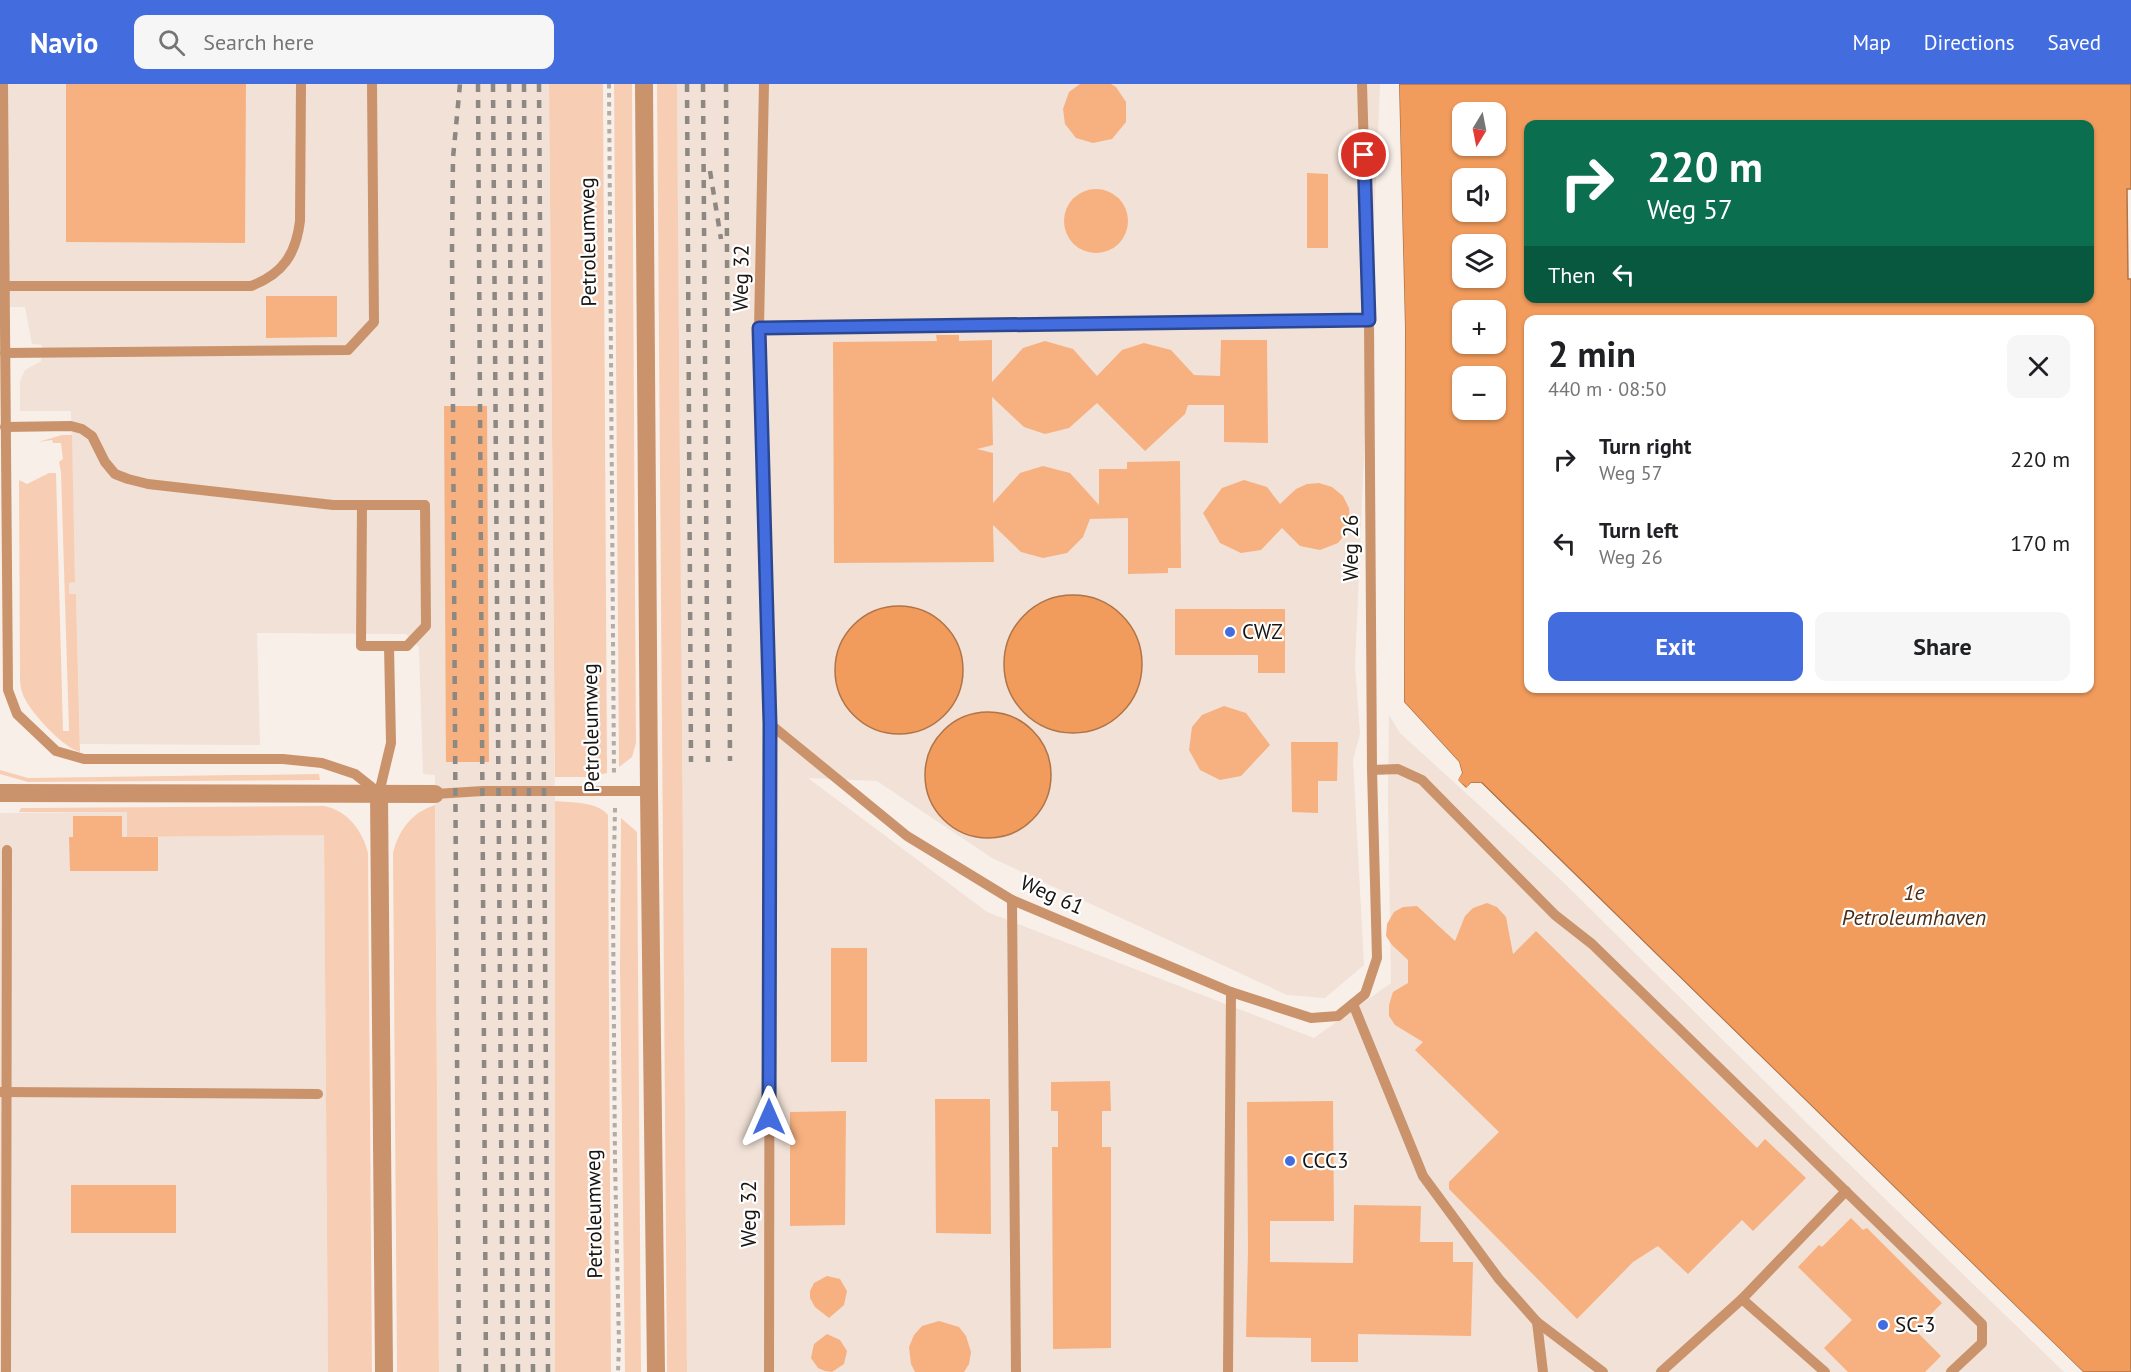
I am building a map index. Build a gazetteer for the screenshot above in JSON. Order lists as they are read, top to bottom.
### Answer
{
  "streets": {
    "lane": ["Weg 32", "Weg 26", "Weg 61"],
    "path": ["Petroleumweg"]
  },
  "crossings": [
    ["Weg 32", "Weg 61"],
    ["Weg 26", "Weg 61"]
  ],
  "water": ["1e Petroleumhaven"],
  "places": ["CWZ", "CCC3", "SC-3"],
  "north": "bottom",
  "page": {
    "header": "Navio",
    "search": "Search here",
    "nav": ["Map", "Directions", "Saved"],
    "map_buttons": ["+", "−"],
    "turn": ["220 m", "Weg 57"],
    "then": "Then",
    "heading": ["2 min", "440 m · 08:50"],
    "list": [
      {
        "name": "Turn right",
        "note": "Weg 57",
        "value": "220 m"
      },
      {
        "name": "Turn left",
        "note": "Weg 26",
        "value": "170 m"
      }
    ],
    "buttons": ["Exit", "Share"]
  }
}
